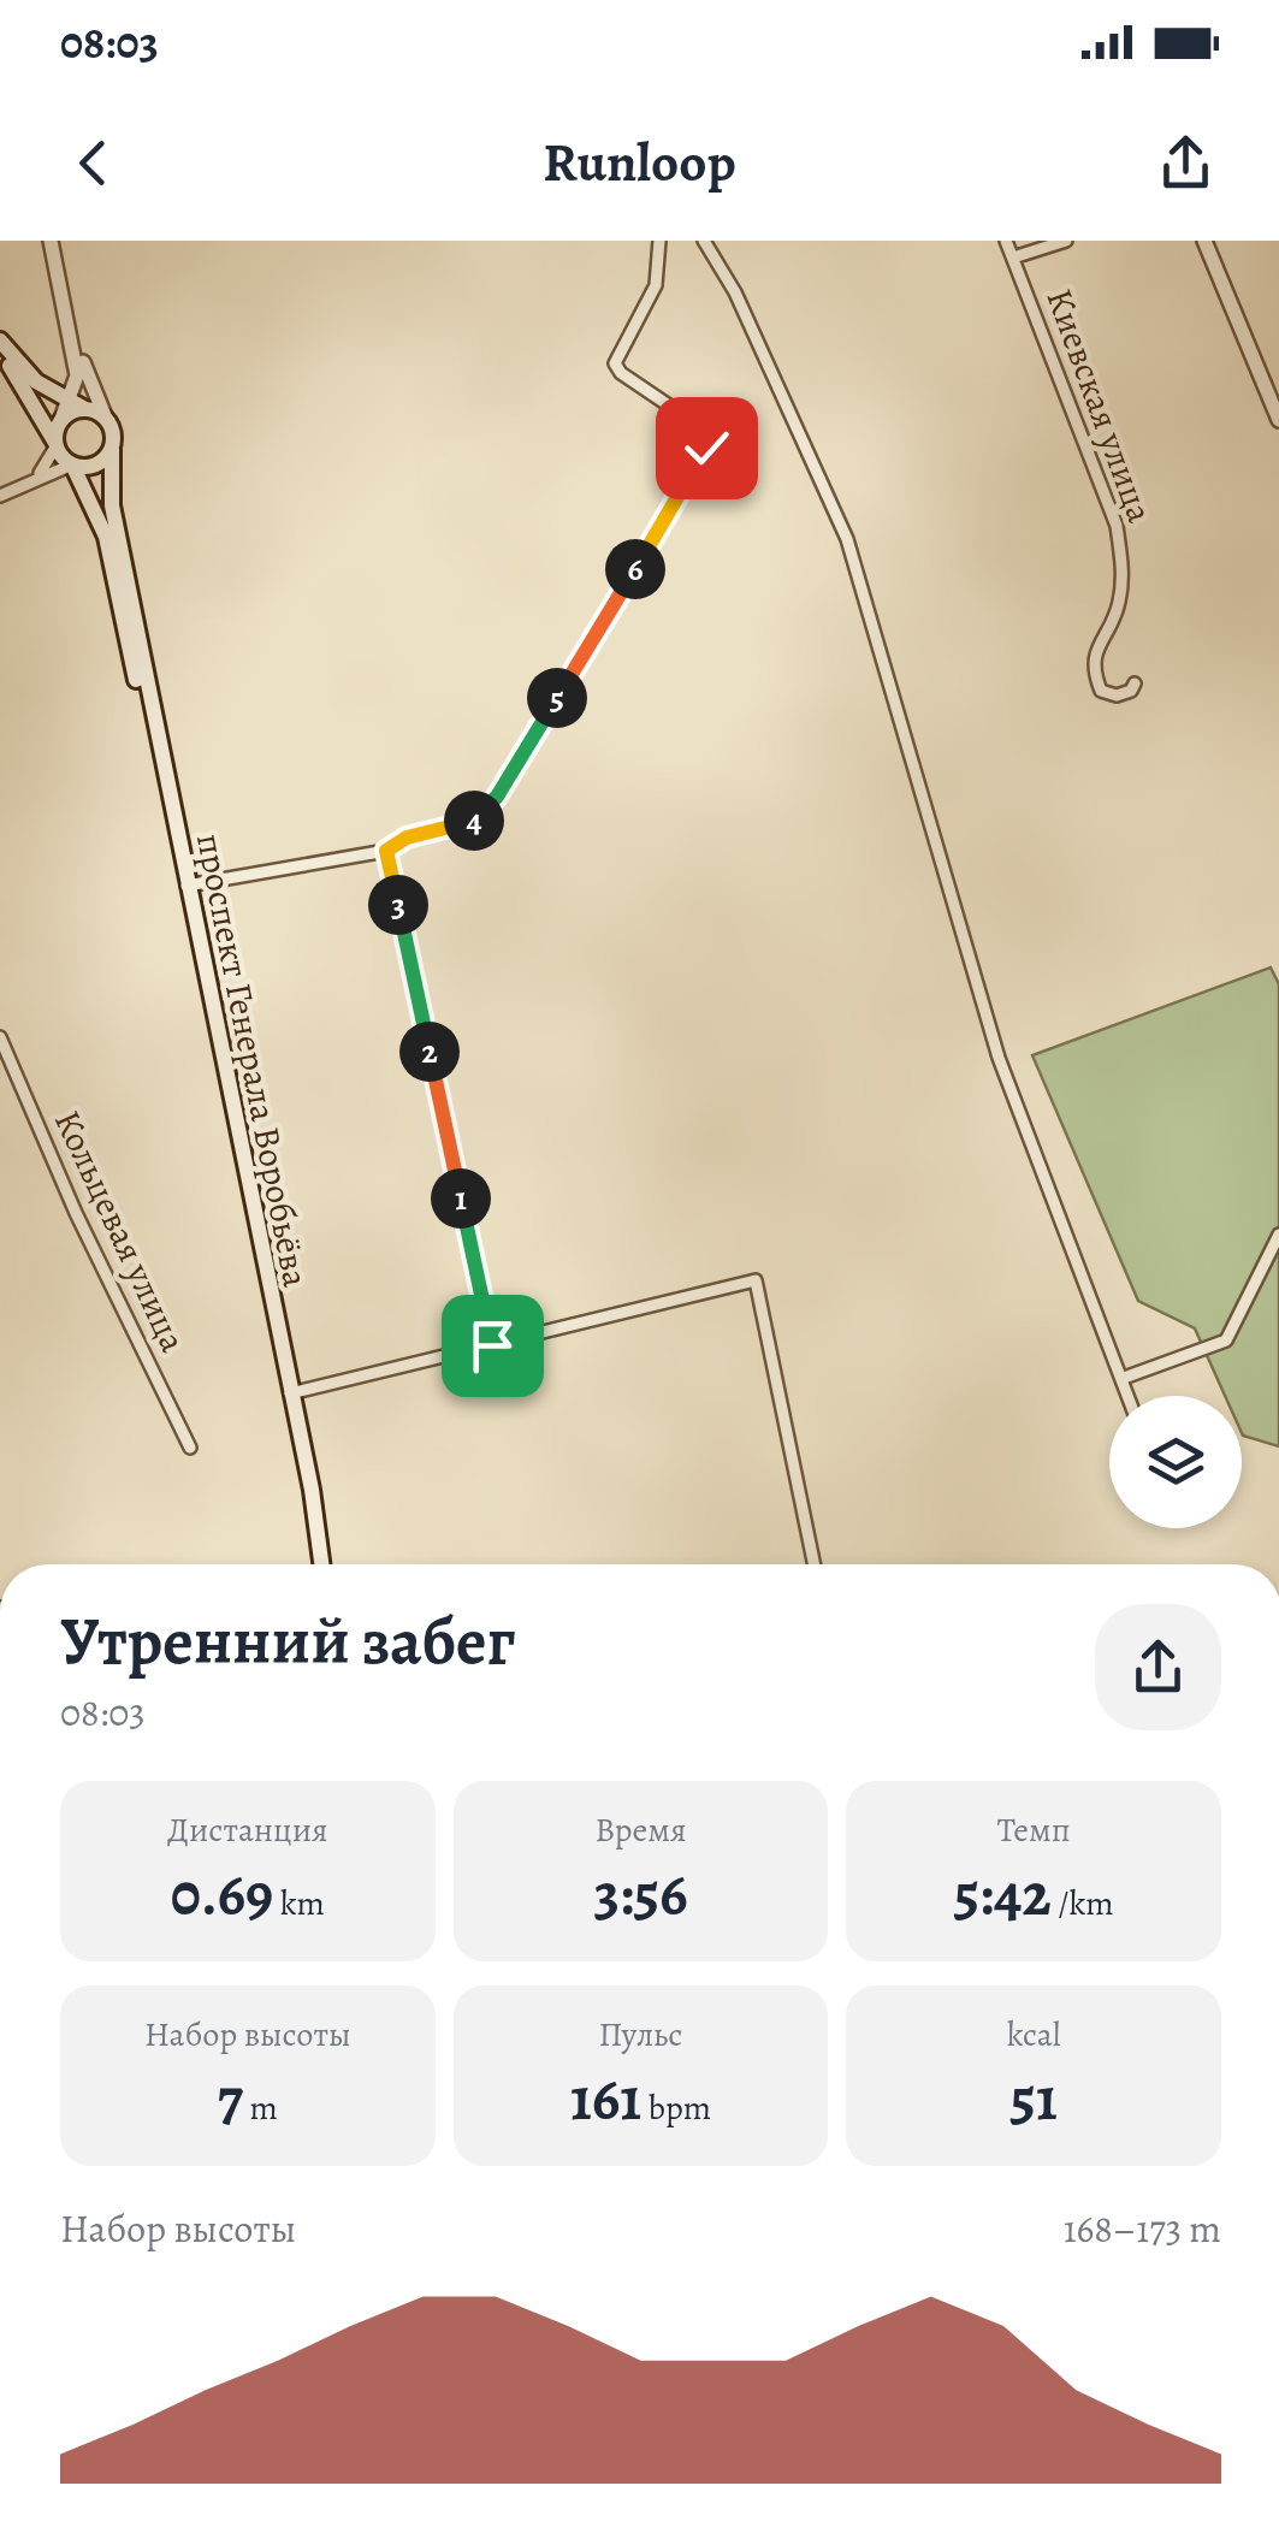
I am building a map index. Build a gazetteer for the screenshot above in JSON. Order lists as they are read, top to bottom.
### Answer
{
  "streets": {
    "main road": ["проспект Генерала Воробьёва"],
    "street": ["Киевская улица", "Кольцевая улица"]
  },
  "page": {
    "status": "08:03",
    "header": "Runloop",
    "pins": [
      "6",
      "5",
      "4",
      "3",
      "2",
      "1"
    ],
    "heading": ["Утренний забег", "08:03"],
    "stats": [
      ["Дистанция", "0.69 km"],
      ["Время", "3:56"],
      ["Темп", "5:42 /km"],
      ["Набор высоты", "7 m"],
      ["Пульс", "161 bpm"],
      ["kcal", "51"]
    ],
    "chart": ["Набор высоты", "168–173 m"]
  }
}
